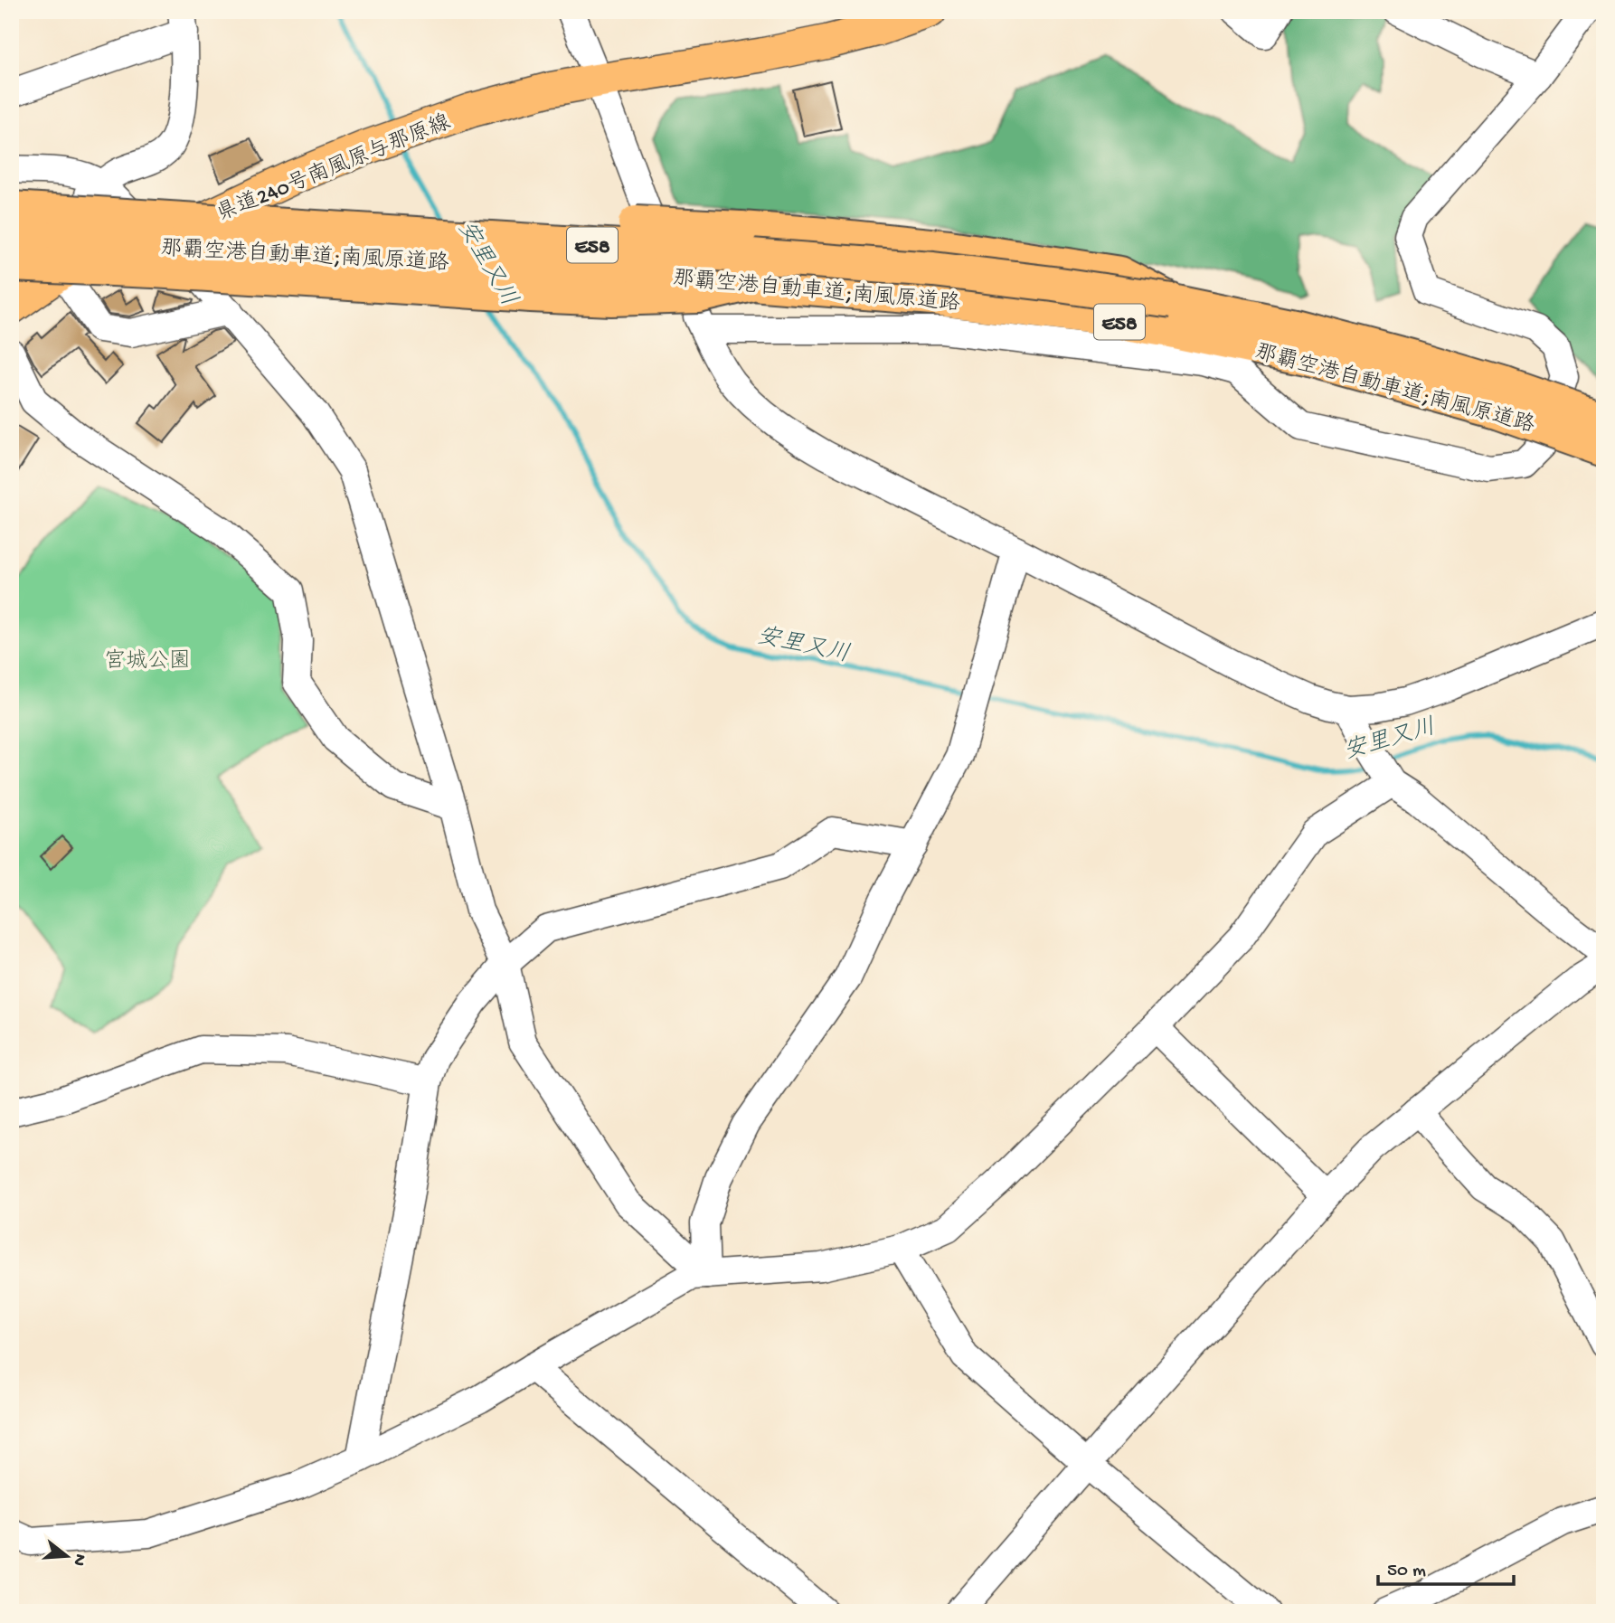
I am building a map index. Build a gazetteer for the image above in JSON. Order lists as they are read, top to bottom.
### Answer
{
  "streets": {
    "highway": ["E58", "那覇空港自動車道;南風原道路"],
    "main road": ["県道240号南風原与那原線"]
  },
  "water": ["安里又川"],
  "parks": ["宮城公園"],
  "scale_bar": "50 m",
  "north": "right"
}
